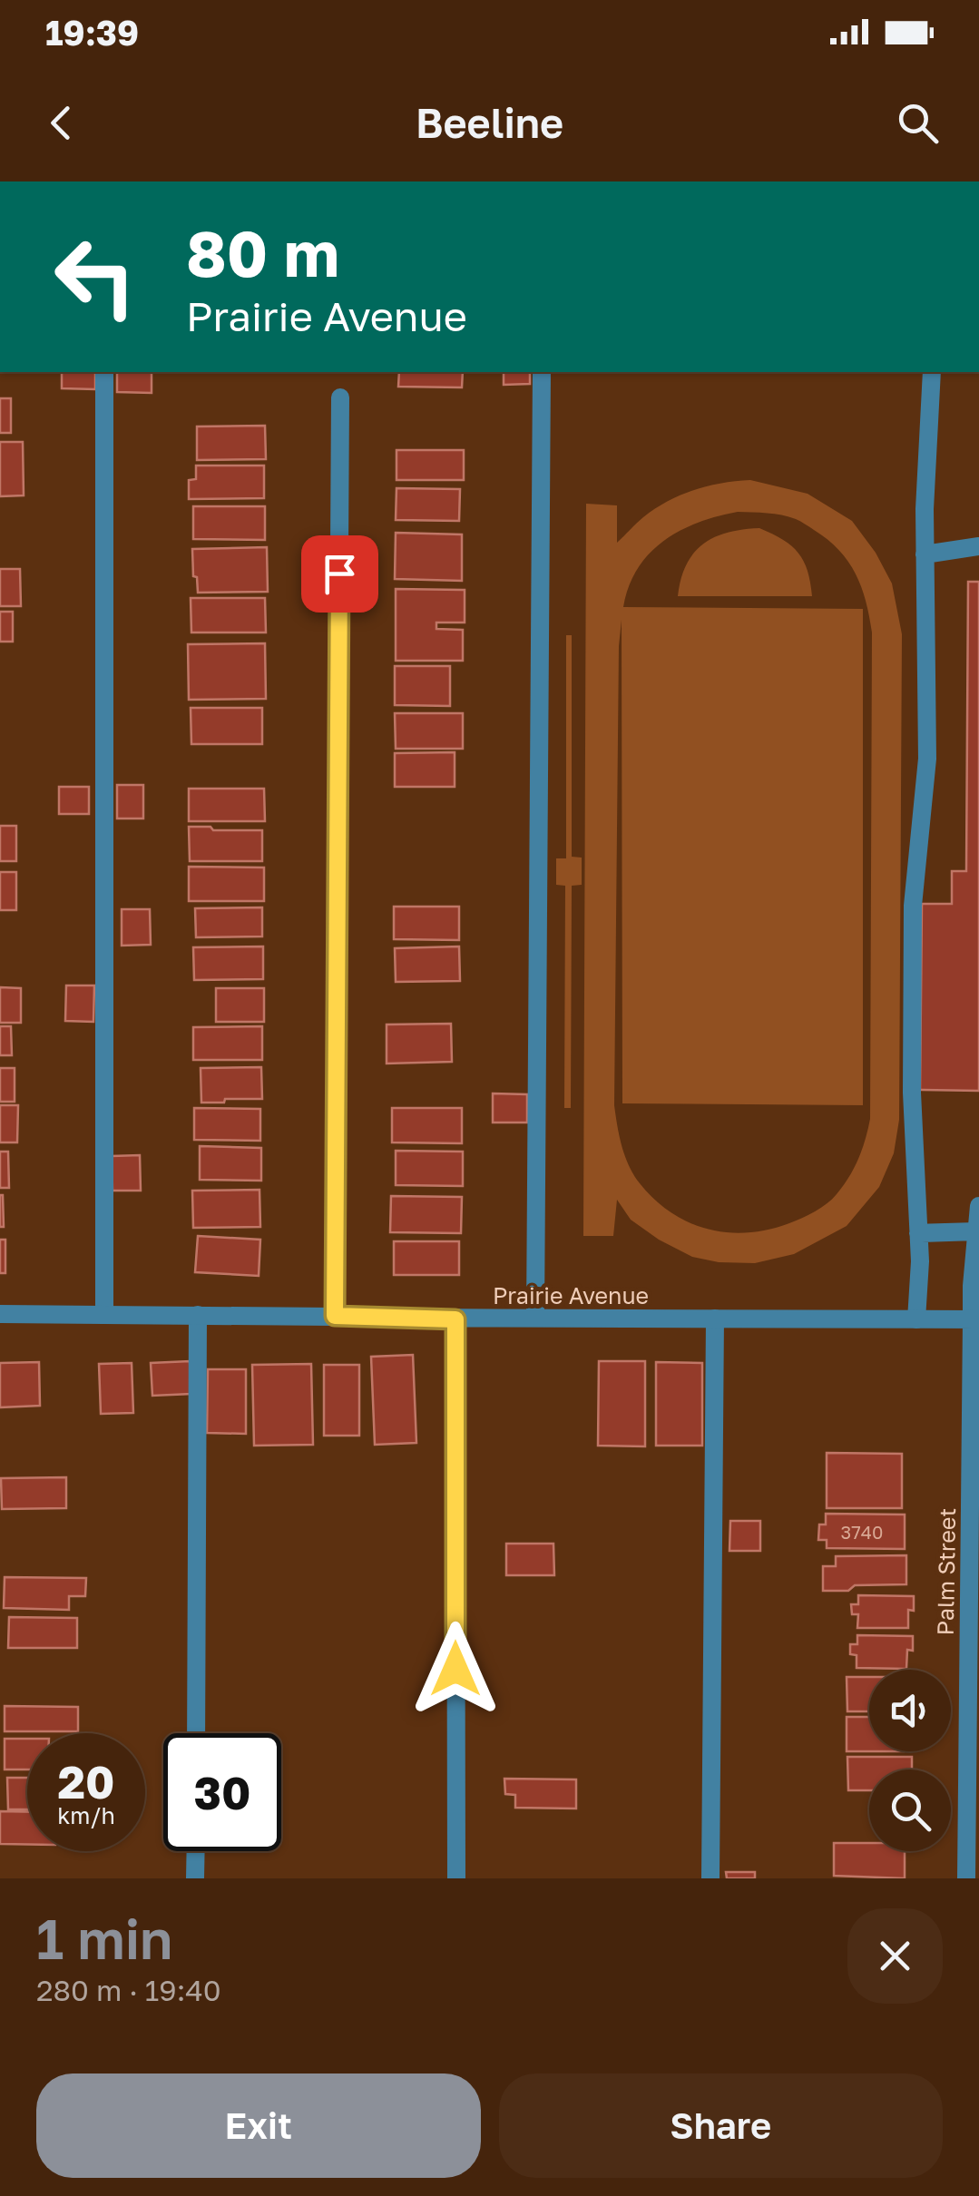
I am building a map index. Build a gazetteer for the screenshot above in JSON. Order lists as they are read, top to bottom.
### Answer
{
  "streets": {
    "street": ["Prairie Avenue", "Palm Street"]
  },
  "crossings": [
    ["Prairie Avenue", "Palm Street"]
  ],
  "house_numbers": ["3740"],
  "page": {
    "status": "19:39",
    "header": "Beeline",
    "turn": ["80 m", "Prairie Avenue"],
    "speed": "20 km/h",
    "limit": "30",
    "heading": ["1 min", "280 m · 19:40"],
    "buttons": ["Exit", "Share"]
  }
}
